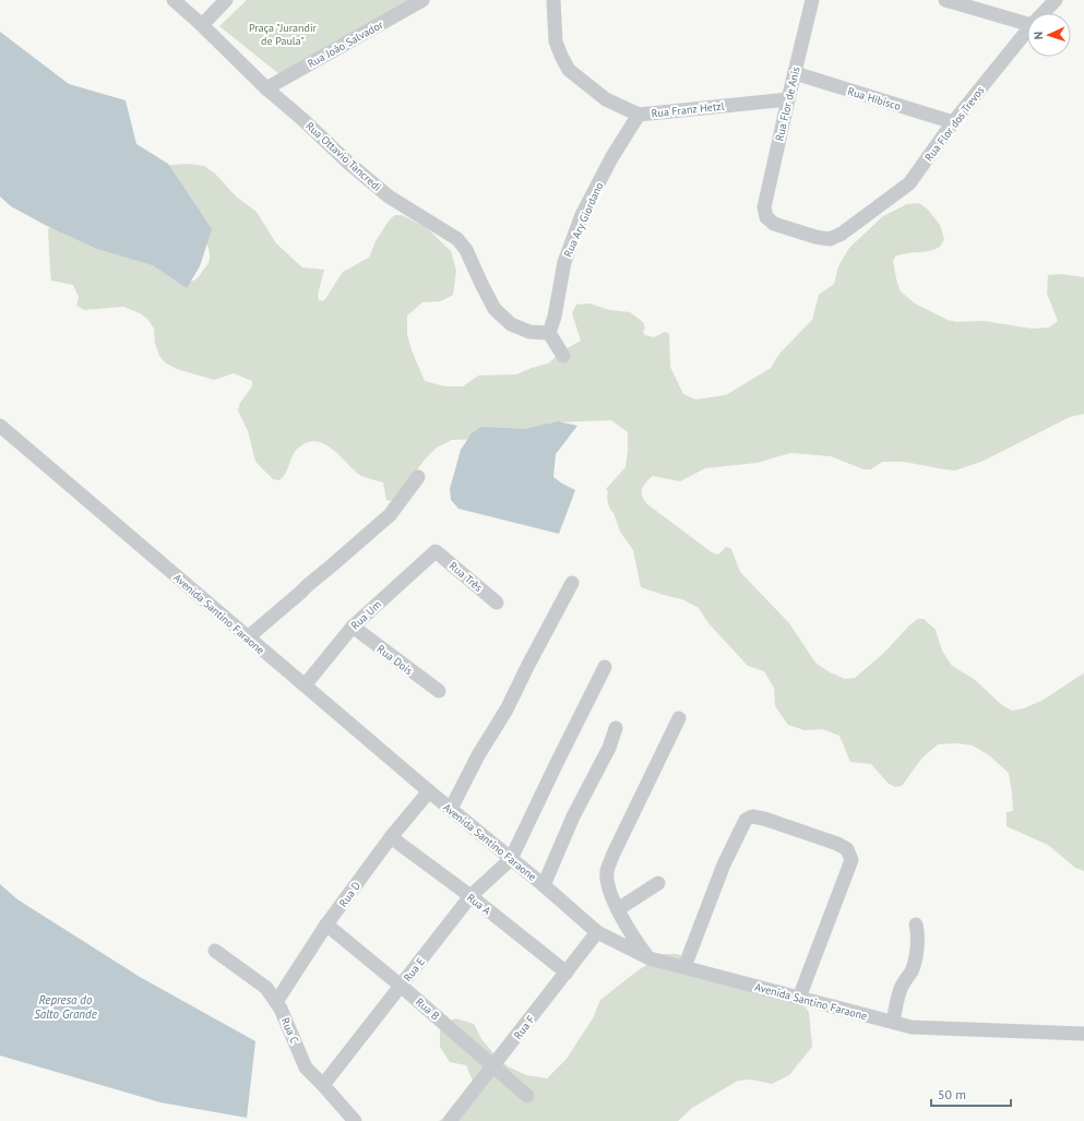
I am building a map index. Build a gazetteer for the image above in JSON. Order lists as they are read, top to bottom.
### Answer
{
  "streets": {
    "street": [
      "Rua João Salvador",
      "Rua Hibisco",
      "Rua Flor de Anis",
      "Rua Franz Hetzl",
      "Rua Flor dos Trevos",
      "Rua Ottavio Tancredi",
      "Rua Ary Giordano",
      "Rua Três",
      "Avenida Santino Faraone",
      "Rua Um",
      "Rua Dois",
      "Rua D",
      "Rua A",
      "Rua E",
      "Rua B",
      "Rua F",
      "Rua C"
    ]
  },
  "crossings": [
    ["Rua João Salvador", "Rua Ottavio Tancredi"],
    ["Rua Hibisco", "Rua Flor de Anis"],
    ["Rua Hibisco", "Rua Flor dos Trevos"],
    ["Rua Flor de Anis", "Rua Franz Hetzl"],
    ["Rua Flor de Anis", "Rua Flor dos Trevos"],
    ["Rua Franz Hetzl", "Rua Ary Giordano"],
    ["Rua Ottavio Tancredi", "Rua Ary Giordano"],
    ["Rua Três", "Rua Um"],
    ["Avenida Santino Faraone", "Rua Um"],
    ["Avenida Santino Faraone", "Rua D"],
    ["Avenida Santino Faraone", "Rua E"],
    ["Avenida Santino Faraone", "Rua F"],
    ["Rua Um", "Rua Dois"],
    ["Rua D", "Rua A"],
    ["Rua D", "Rua B"],
    ["Rua D", "Rua C"],
    ["Rua A", "Rua E"],
    ["Rua A", "Rua F"],
    ["Rua E", "Rua B"],
    ["Rua E", "Rua C"],
    ["Rua B", "Rua F"]
  ],
  "water": ["Represa do Salto Grande"],
  "parks": ["Praça \"Jurandir de Paula\""],
  "scale_bar": "50 m",
  "north": "left"
}
